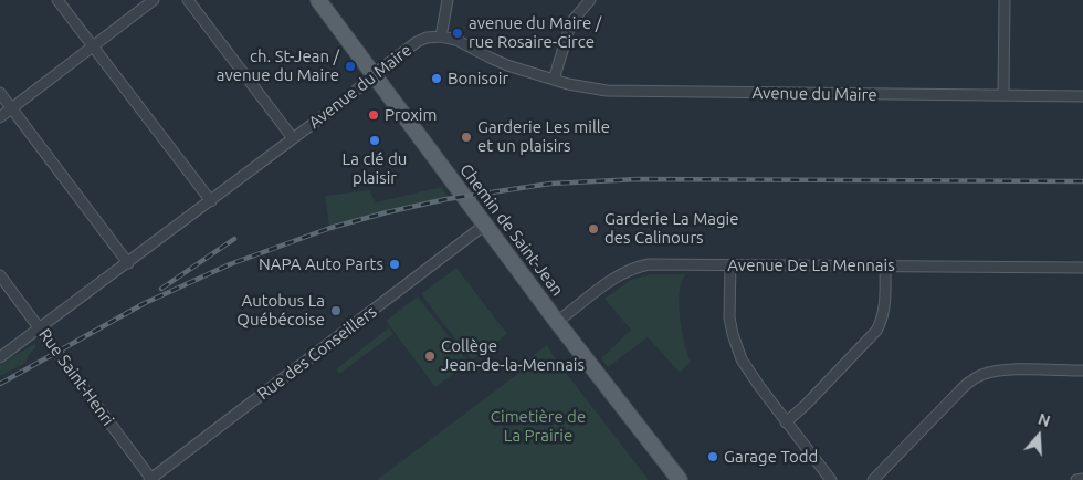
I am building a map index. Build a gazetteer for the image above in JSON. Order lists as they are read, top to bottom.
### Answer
{
  "streets": {
    "main road": ["Chemin de Saint-Jean"],
    "street": [
      "Avenue du Maire",
      "Avenue De La Mennais",
      "Rue des Conseillers",
      "Rue Saint-Henri"
    ]
  },
  "crossings": [
    ["Avenue du Maire", "Chemin de Saint-Jean"],
    ["Avenue du Maire", "Rue Saint-Henri"],
    ["Chemin de Saint-Jean", "Avenue De La Mennais"],
    ["Chemin de Saint-Jean", "Rue des Conseillers"],
    ["Rue des Conseillers", "Rue Saint-Henri"]
  ],
  "parks": ["Cimetière de La Prairie"],
  "places": [
    "avenue du Maire / rue Rosaire-Circe",
    "ch. St-Jean / avenue du Maire",
    "Bonisoir",
    "Proxim",
    "Garderie Les mille et un plaisirs",
    "La clé du plaisir",
    "Garderie La Magie des Calinours",
    "NAPA Auto Parts",
    "Autobus La Québécoise",
    "Collège Jean-de-la-Mennais",
    "Garage Todd"
  ],
  "north": "top"
}
